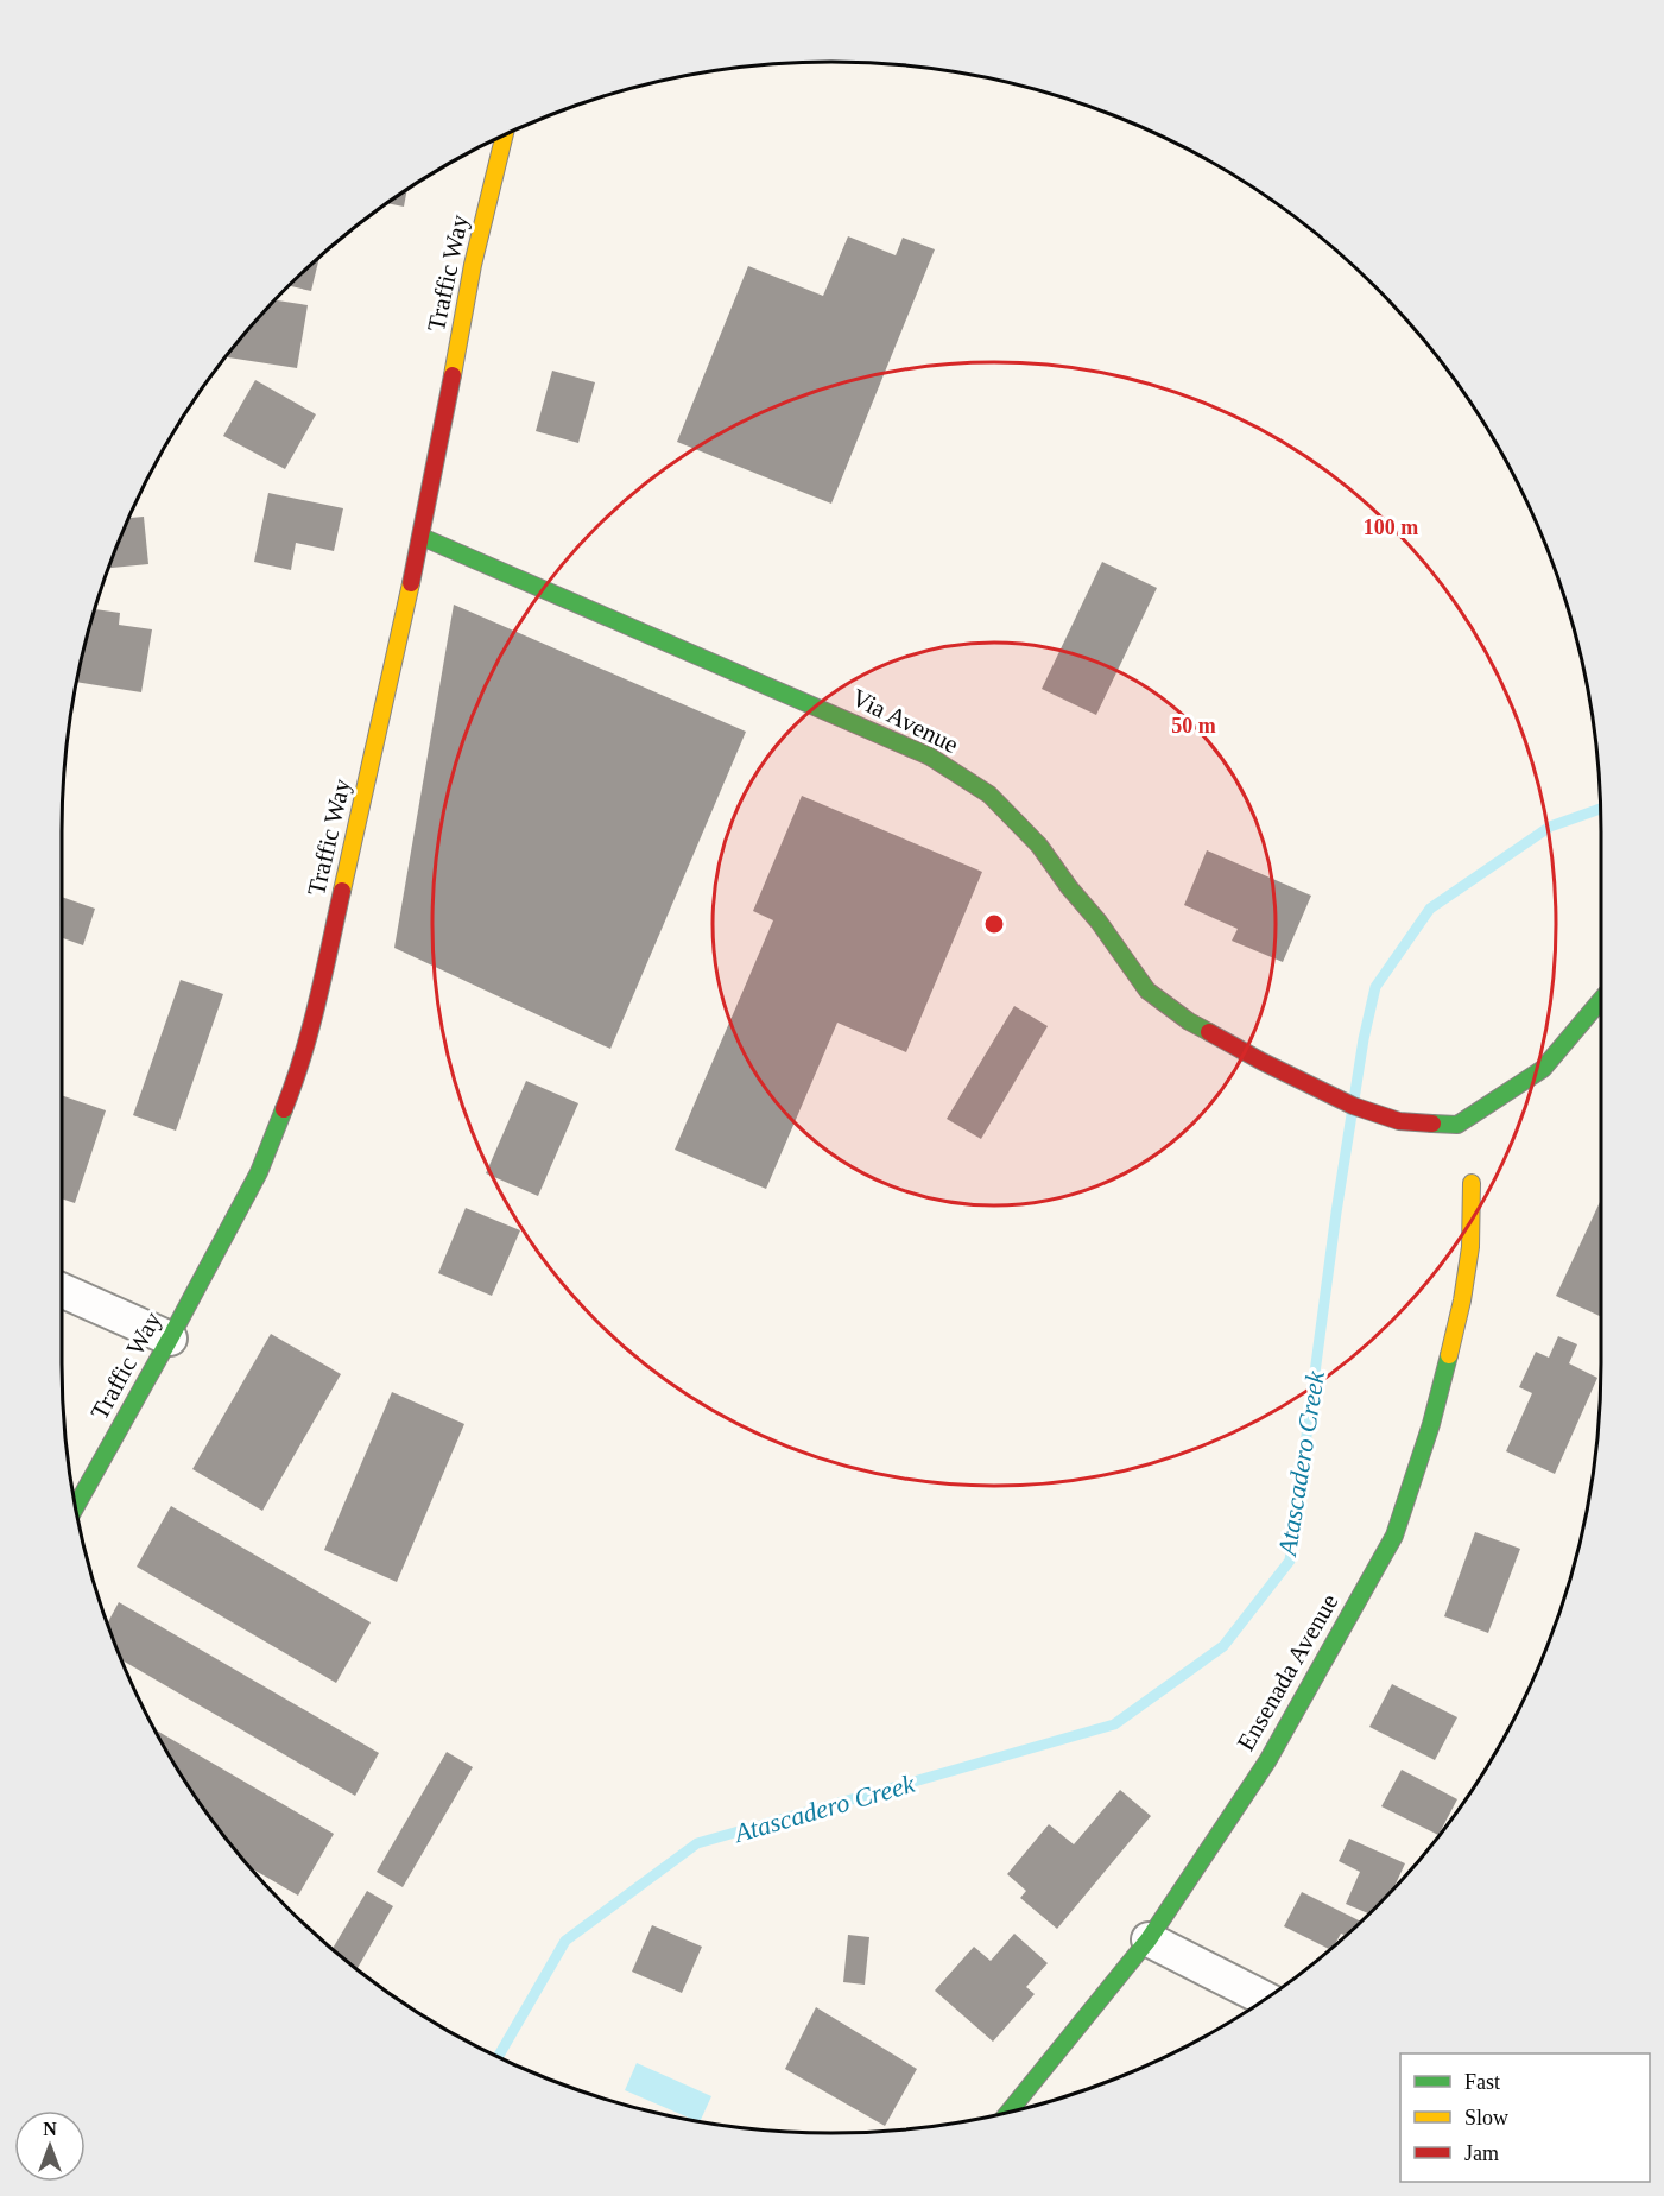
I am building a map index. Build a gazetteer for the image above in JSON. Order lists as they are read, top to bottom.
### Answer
{
  "streets": {
    "street": ["Traffic Way", "Via Avenue", "Ensenada Avenue"]
  },
  "crossings": [
    ["Traffic Way", "Via Avenue"]
  ],
  "water": ["Atascadero Creek"],
  "legend": ["Fast", "Slow", "Jam"],
  "north": "top",
  "rings": ["100 m", "50 m"]
}
